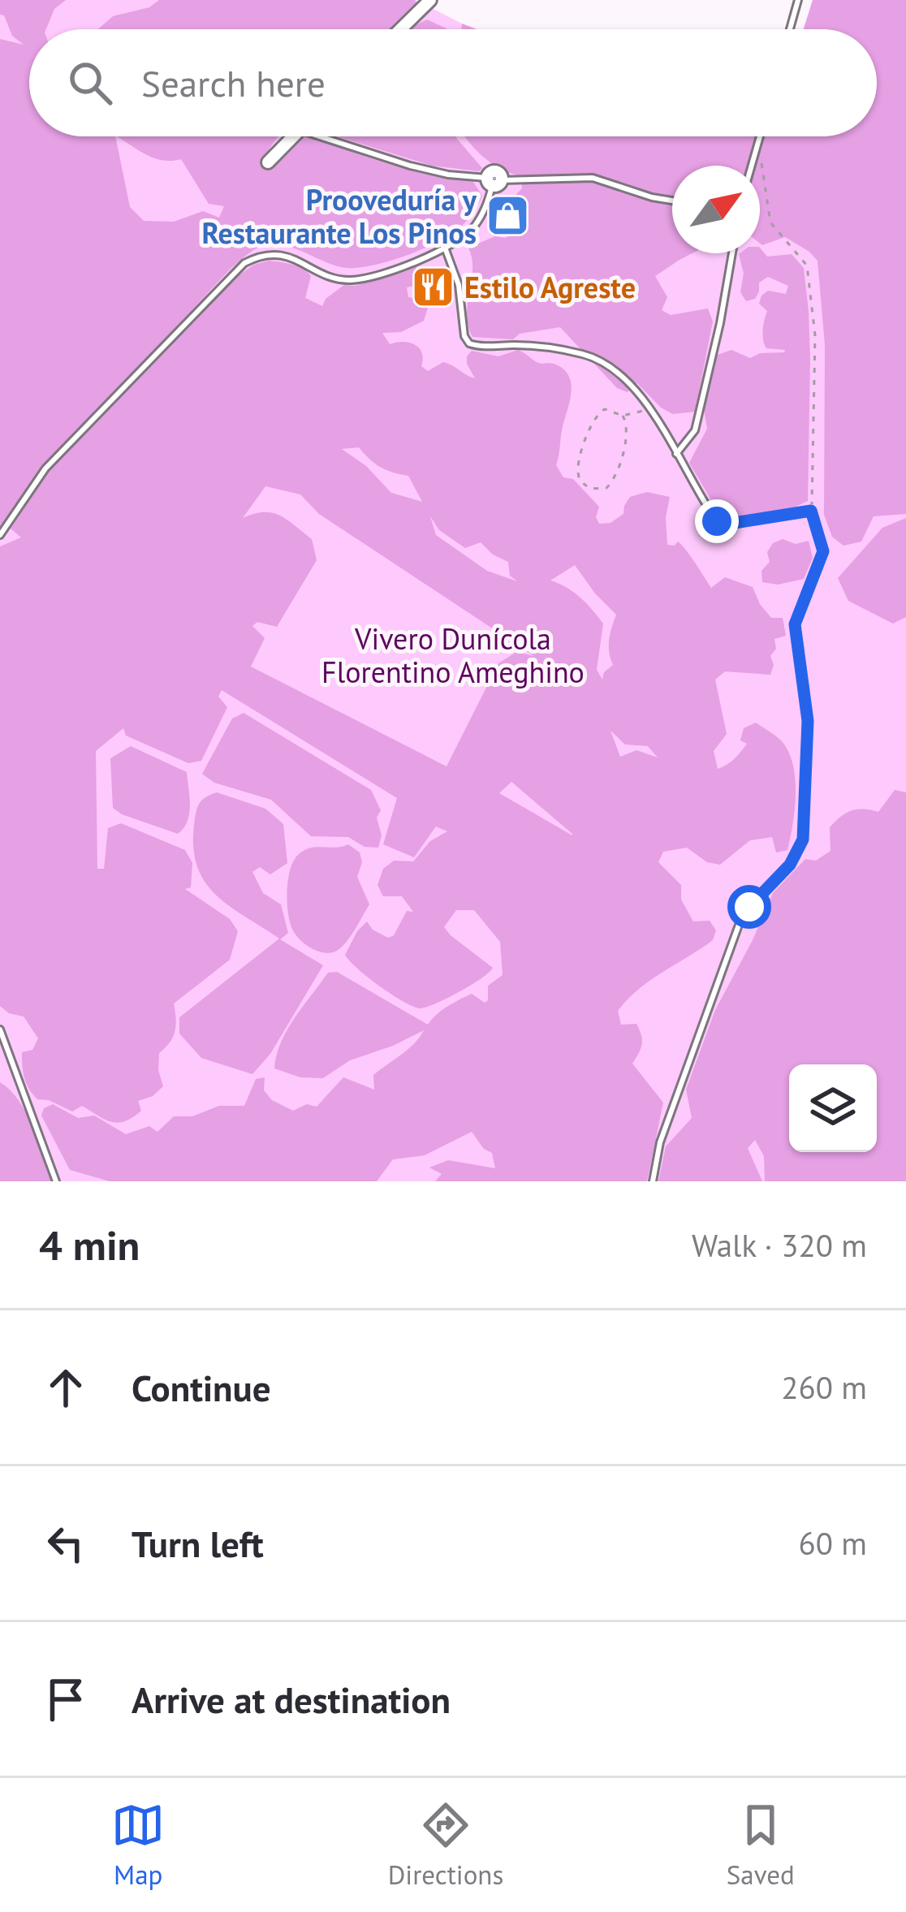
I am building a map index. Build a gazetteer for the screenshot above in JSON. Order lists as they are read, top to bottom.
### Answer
{
  "parks": ["Vivero Dunícola Florentino Ameghino"],
  "places": {
    "shop": ["Prooveduría y Restaurante Los Pinos"],
    "restaurant": ["Estilo Agreste"]
  },
  "north": "top right",
  "page": {
    "search": "Search here",
    "heading": ["4 min", "Walk · 320 m"],
    "list": [
      ["Continue", "260 m"],
      ["Turn left", "60 m"],
      "Arrive at destination"
    ],
    "nav": ["Map", "Directions", "Saved"]
  }
}
